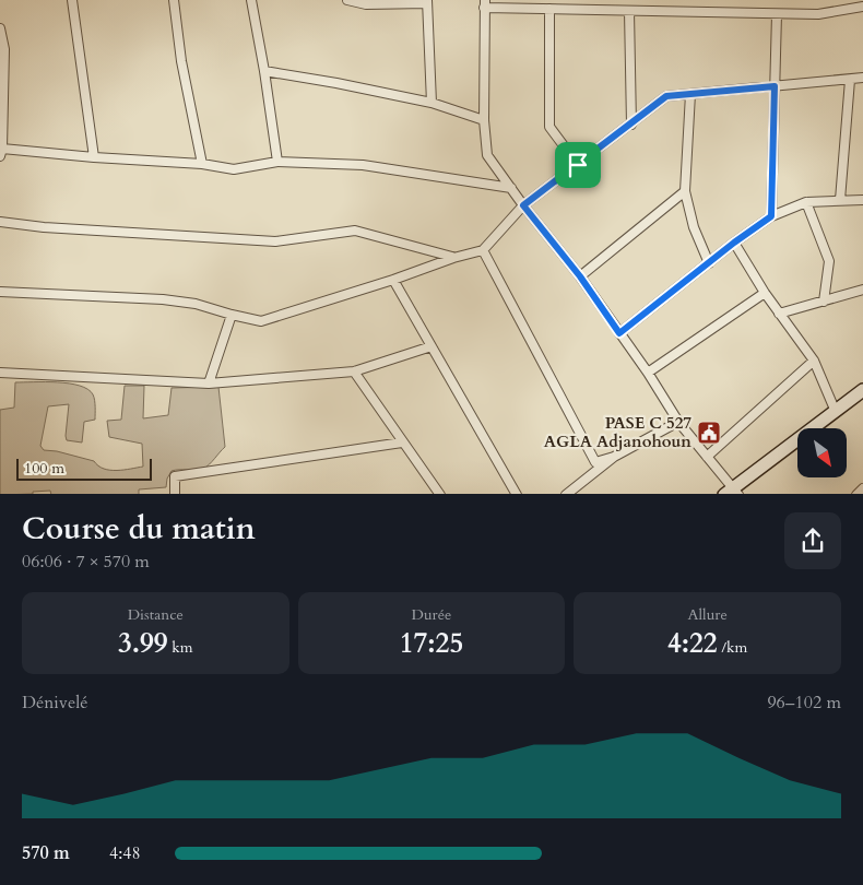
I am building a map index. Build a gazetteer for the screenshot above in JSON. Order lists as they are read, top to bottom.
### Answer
{
  "places": {
    "public building": ["PASE C 527 AGLA Adjanohoun"]
  },
  "scale_bar": "100 m",
  "north": "bottom right",
  "page": {
    "scale": "100 m",
    "heading": ["Course du matin", "06:06 · 7 × 570 m"],
    "stats": [
      ["Distance", "3.99 km"],
      ["Durée", "17:25"],
      ["Allure", "4:22 /km"]
    ],
    "chart": ["Dénivelé", "96–102 m"],
    "list": [
      {
        "name": "570 m",
        "note": "4:48"
      }
    ]
  }
}
